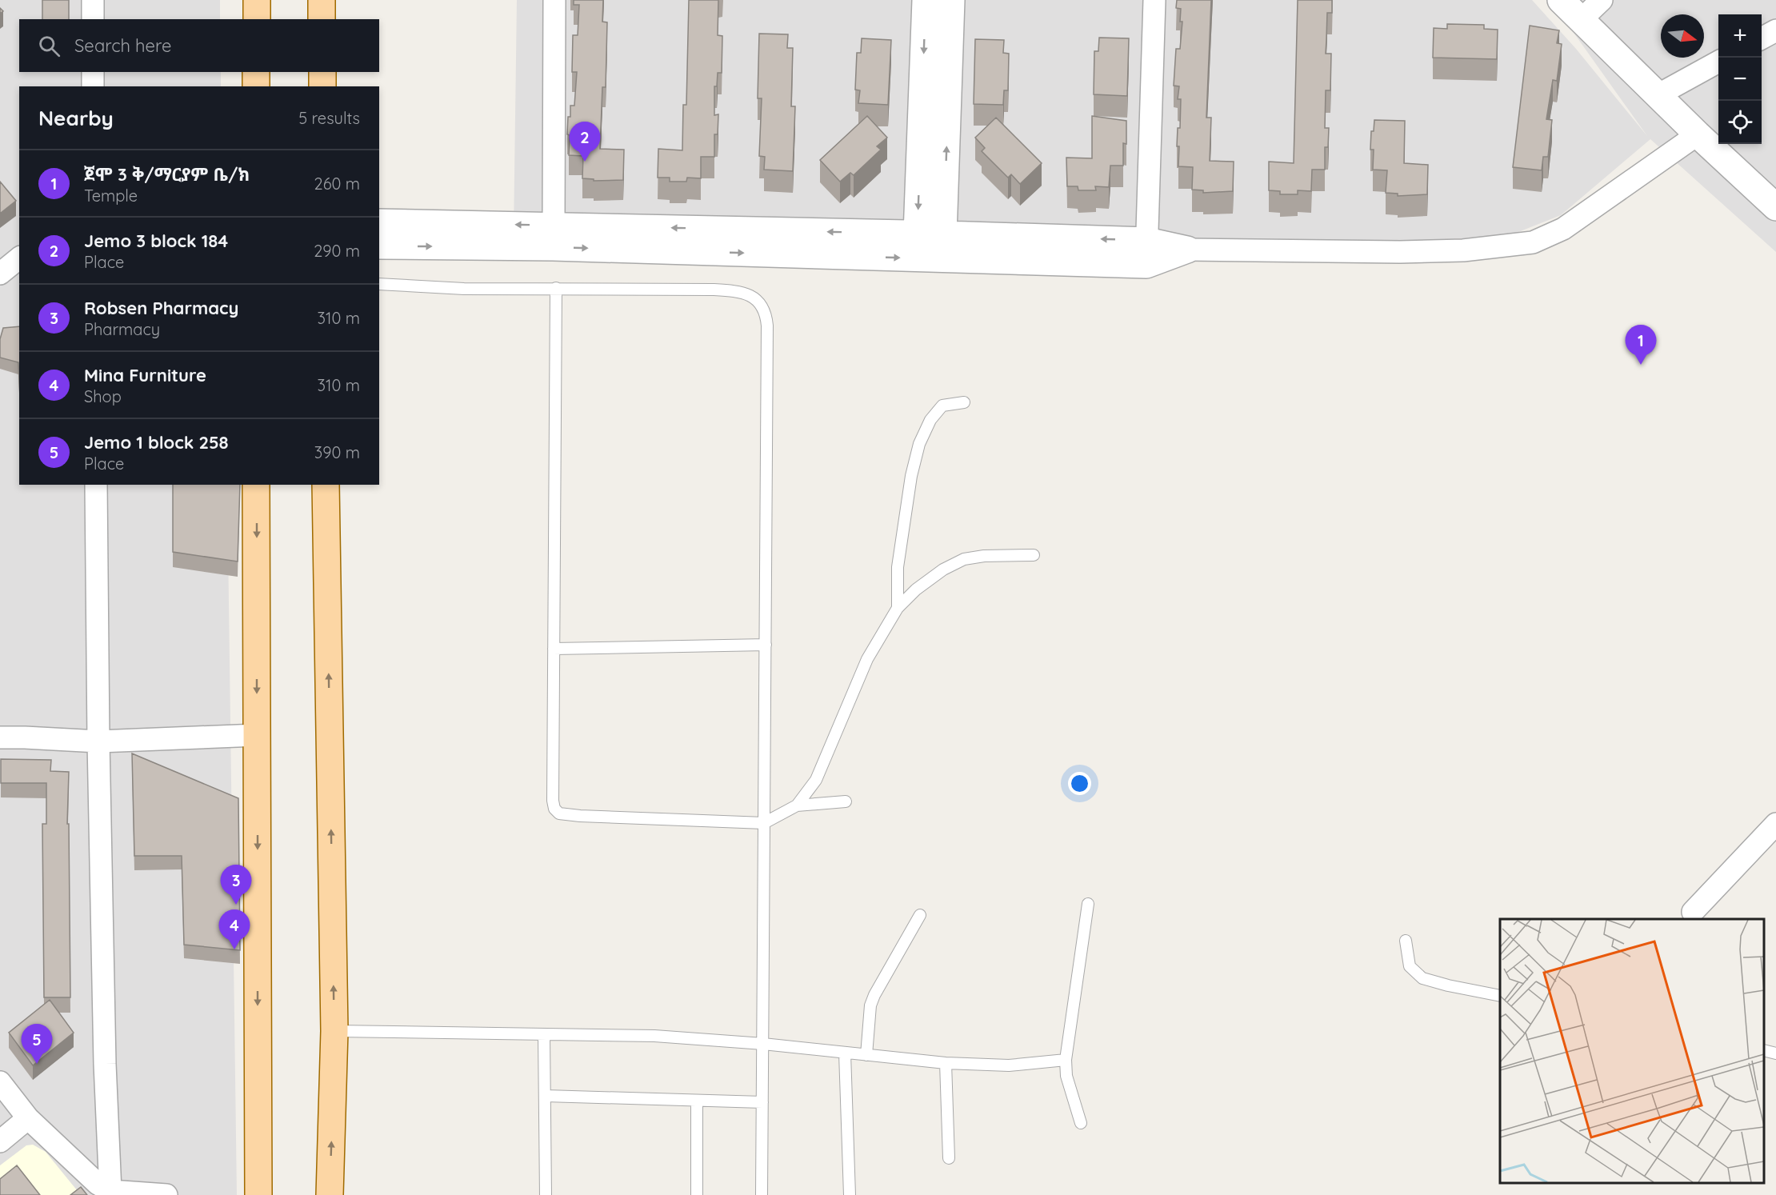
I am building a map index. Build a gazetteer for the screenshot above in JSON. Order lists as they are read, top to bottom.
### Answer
{
  "north": "right",
  "page": {
    "map_buttons": ["+", "−"],
    "search": "Search here",
    "heading": ["Nearby", "5 results"],
    "pins": [
      "2",
      "1",
      "3",
      "4",
      "5"
    ],
    "list": [
      {
        "mark": "1",
        "name": "ጀሞ 3 ቅ/ማርያም ቤ/ክ",
        "note": "Temple",
        "value": "260 m"
      },
      {
        "mark": "2",
        "name": "Jemo 3 block 184",
        "note": "Place",
        "value": "290 m"
      },
      {
        "mark": "3",
        "name": "Robsen Pharmacy",
        "note": "Pharmacy",
        "value": "310 m"
      },
      {
        "mark": "4",
        "name": "Mina Furniture",
        "note": "Shop",
        "value": "310 m"
      },
      {
        "mark": "5",
        "name": "Jemo 1 block 258",
        "note": "Place",
        "value": "390 m"
      }
    ]
  }
}
